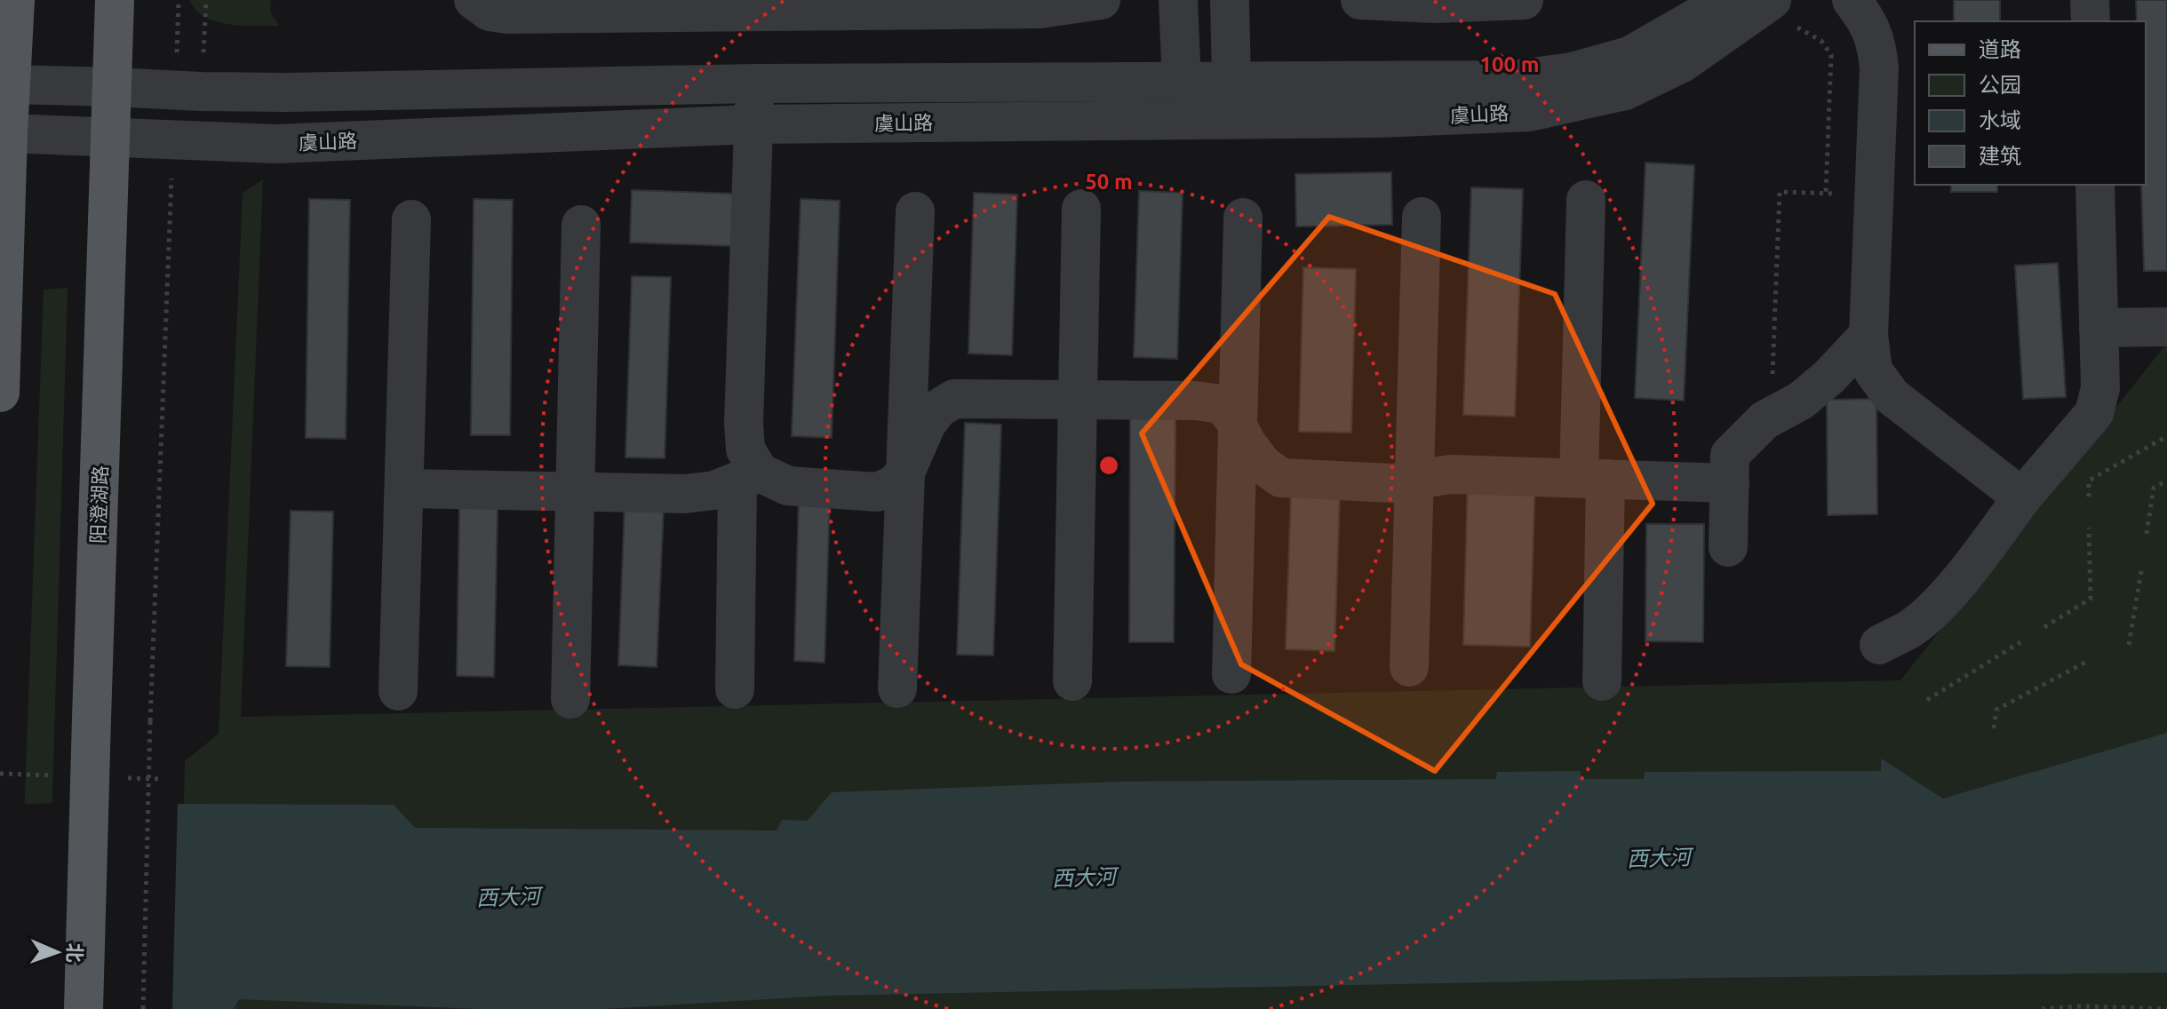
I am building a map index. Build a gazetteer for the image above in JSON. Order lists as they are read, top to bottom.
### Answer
{
  "streets": {
    "main road": ["阳澄湖路"],
    "street": ["虞山路"]
  },
  "crossings": [
    ["虞山路", "阳澄湖路"]
  ],
  "water": ["西大河"],
  "legend": [
    "道路",
    "公园",
    "水域",
    "建筑"
  ],
  "north": "right",
  "rings": ["100 m", "50 m"]
}
